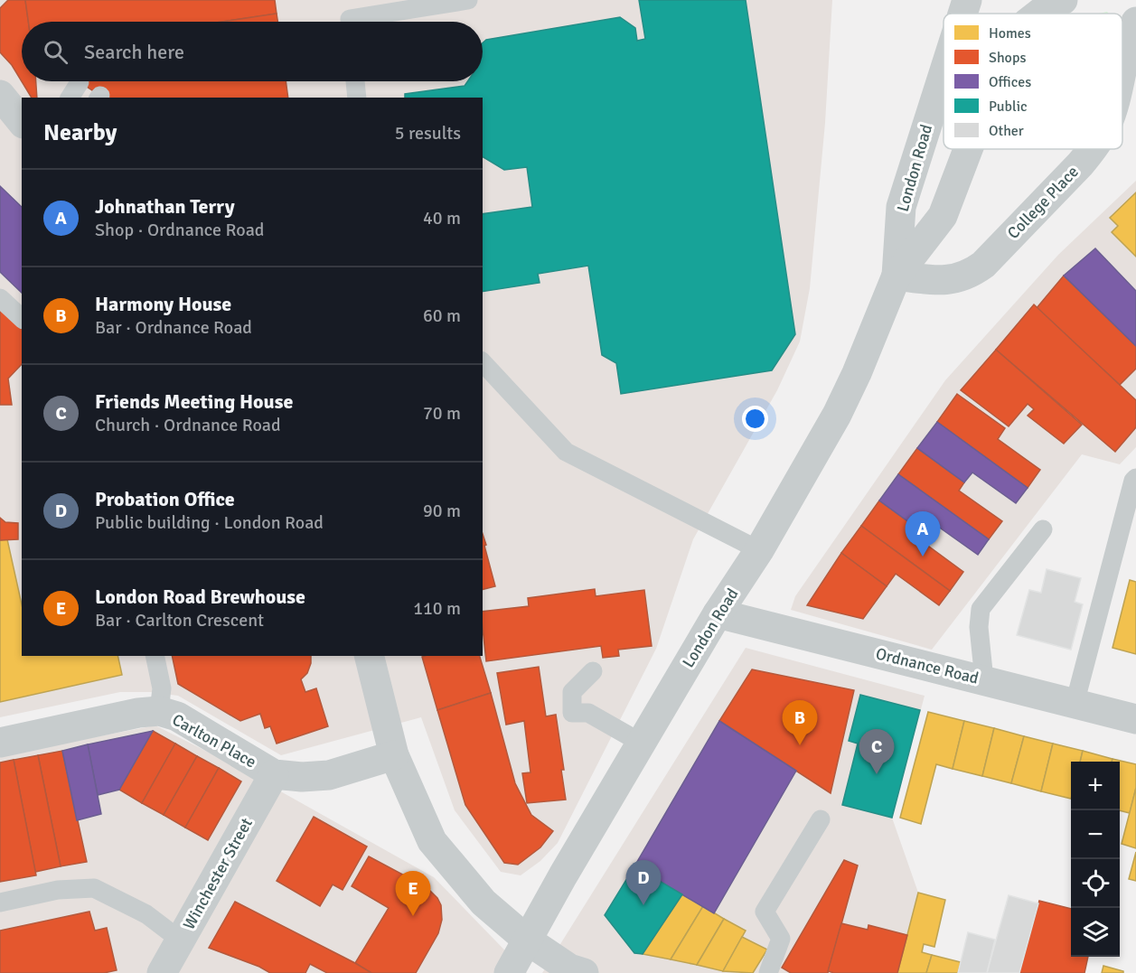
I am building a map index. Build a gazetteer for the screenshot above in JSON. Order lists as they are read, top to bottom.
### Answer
{
  "streets": {
    "street": [
      "London Road",
      "College Place",
      "Ordnance Road",
      "Carlton Place",
      "Winchester Street"
    ]
  },
  "crossings": [
    ["London Road", "College Place"],
    ["London Road", "Ordnance Road"],
    ["Carlton Place", "Winchester Street"]
  ],
  "legend": [
    "Homes",
    "Shops",
    "Offices",
    "Public",
    "Other"
  ],
  "page": {
    "search": "Search here",
    "heading": ["Nearby", "5 results"],
    "list": [
      {
        "mark": "A",
        "name": "Johnathan Terry",
        "note": "Shop · Ordnance Road",
        "value": "40 m"
      },
      {
        "mark": "B",
        "name": "Harmony House",
        "note": "Bar · Ordnance Road",
        "value": "60 m"
      },
      {
        "mark": "C",
        "name": "Friends Meeting House",
        "note": "Church · Ordnance Road",
        "value": "70 m"
      },
      {
        "mark": "D",
        "name": "Probation Office",
        "note": "Public building · London Road",
        "value": "90 m"
      },
      {
        "mark": "E",
        "name": "London Road Brewhouse",
        "note": "Bar · Carlton Crescent",
        "value": "110 m"
      }
    ],
    "pins": [
      "A",
      "B",
      "C",
      "D",
      "E"
    ],
    "map_buttons": ["+", "−"]
  }
}
